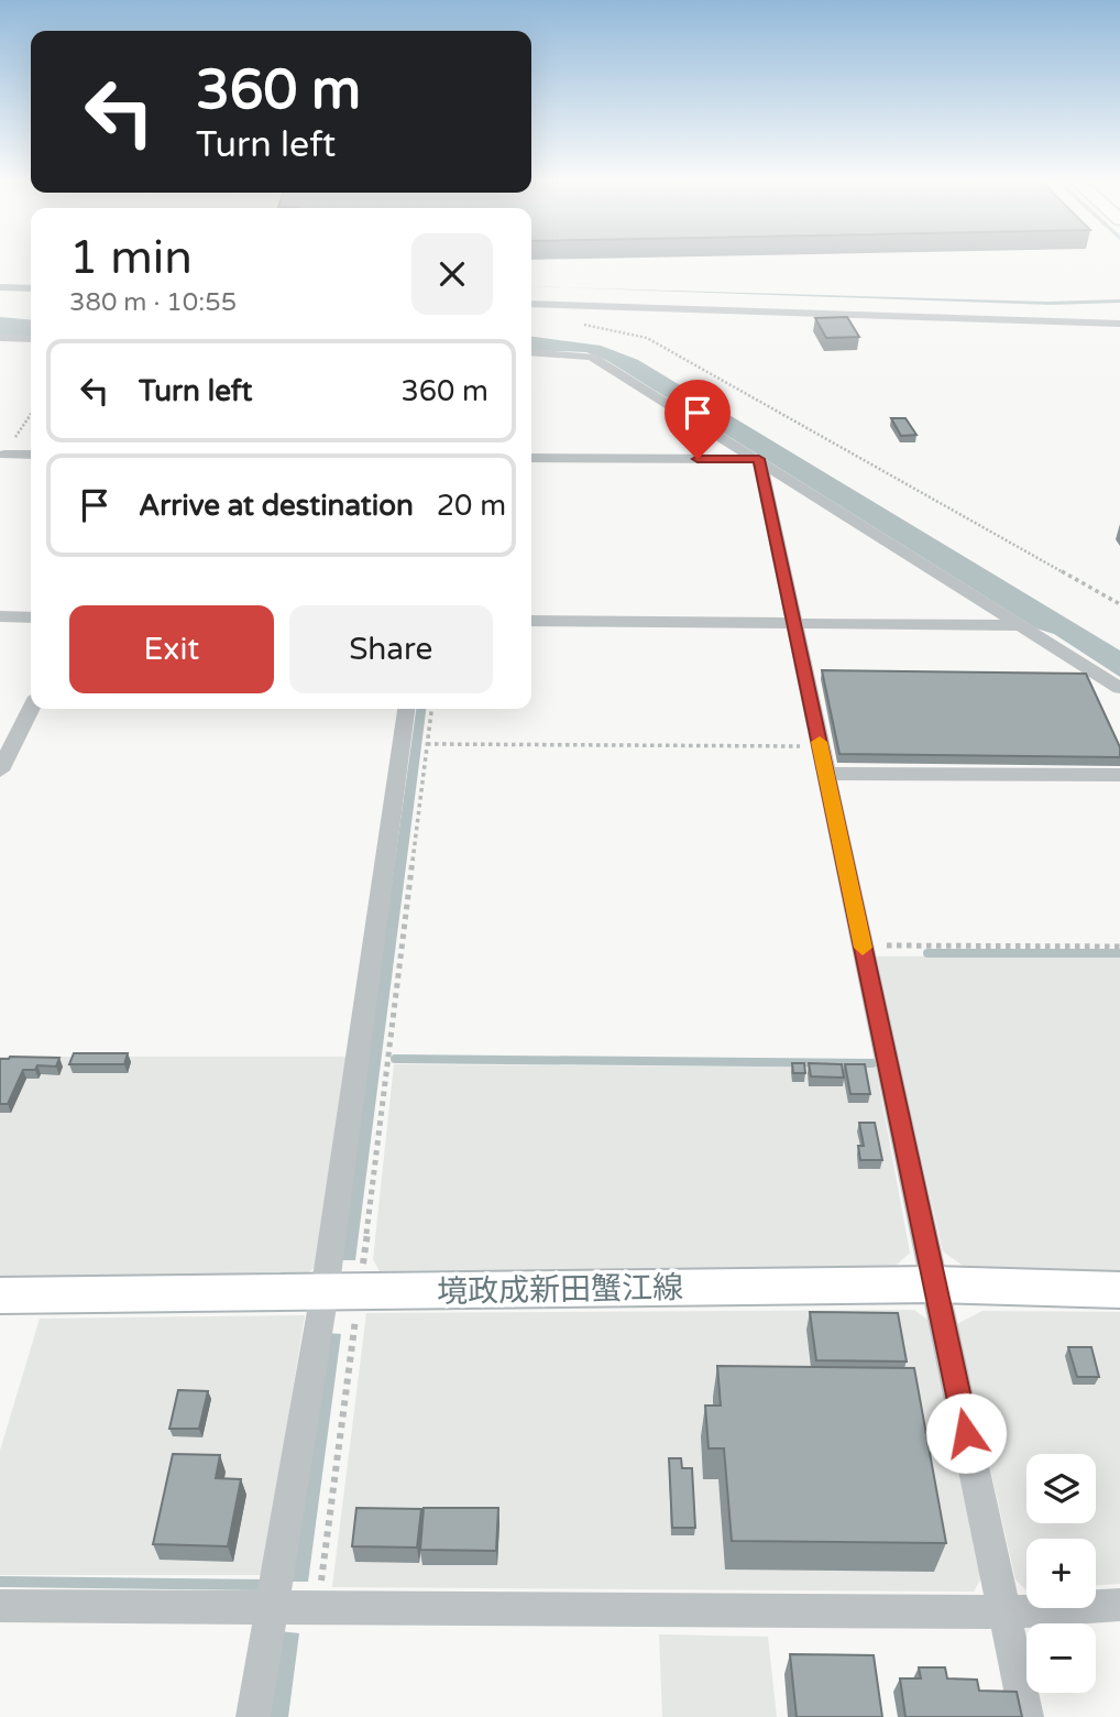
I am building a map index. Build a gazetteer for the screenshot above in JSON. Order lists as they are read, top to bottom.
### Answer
{
  "streets": {
    "main road": ["境政成新田蟹江線"]
  },
  "page": {
    "turn": ["360 m", "Turn left"],
    "heading": ["1 min", "380 m · 10:55"],
    "list": [
      {
        "name": "Turn left",
        "value": "360 m"
      },
      {
        "name": "Arrive at destination",
        "value": "20 m"
      }
    ],
    "buttons": ["Exit", "Share"],
    "map_buttons": ["+", "−"]
  }
}
